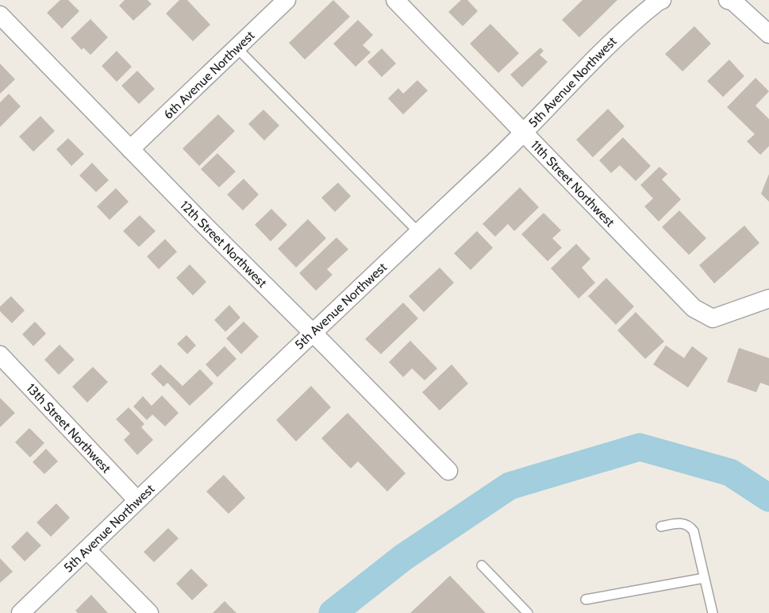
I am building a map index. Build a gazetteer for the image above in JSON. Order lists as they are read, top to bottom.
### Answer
{
  "streets": {
    "street": [
      "6th Avenue Northwest",
      "5th Avenue Northwest",
      "11th Street Northwest",
      "12th Street Northwest",
      "13th Street Northwest"
    ]
  },
  "crossings": [
    ["6th Avenue Northwest", "12th Street Northwest"],
    ["5th Avenue Northwest", "11th Street Northwest"],
    ["5th Avenue Northwest", "12th Street Northwest"],
    ["5th Avenue Northwest", "13th Street Northwest"]
  ]
}
